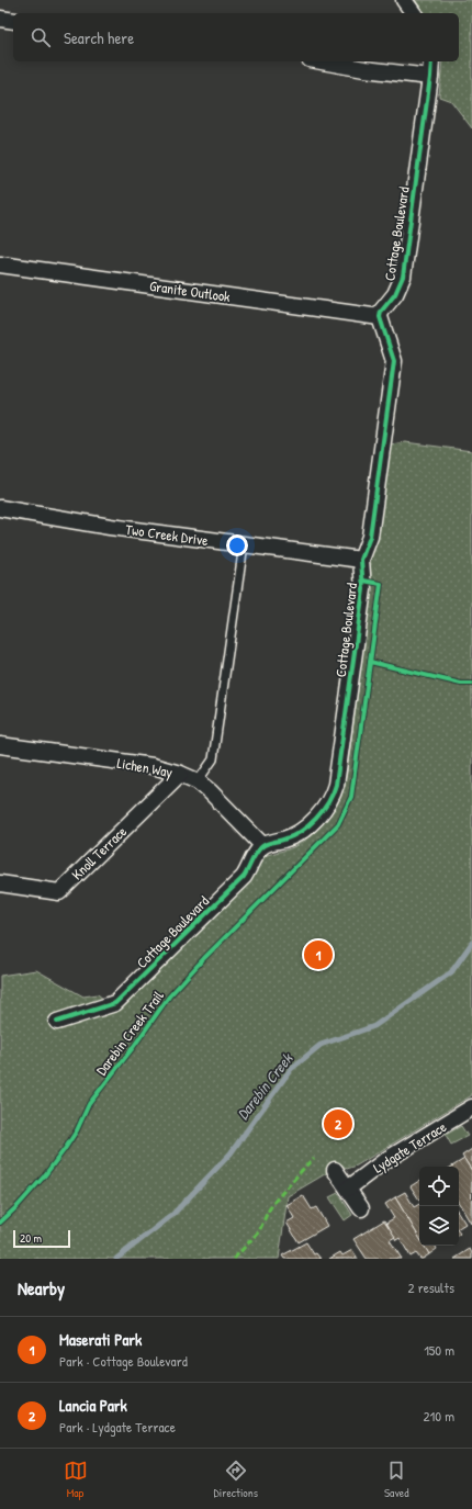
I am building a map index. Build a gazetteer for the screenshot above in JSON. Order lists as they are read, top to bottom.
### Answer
{
  "streets": {
    "street": [
      "Cottage Boulevard",
      "Granite Outlook",
      "Two Creek Drive",
      "Lichen Way",
      "Knoll Terrace",
      "Lydgate Terrace"
    ],
    "cycle path": ["Darebin Creek Trail"]
  },
  "crossings": [
    ["Cottage Boulevard", "Granite Outlook"],
    ["Cottage Boulevard", "Two Creek Drive"],
    ["Cottage Boulevard", "Lichen Way"],
    ["Lichen Way", "Knoll Terrace"]
  ],
  "water": ["Darebin Creek"],
  "scale_bar": "20 m",
  "page": {
    "search": "Search here",
    "pins": ["1", "2"],
    "scale": "20 m",
    "heading": ["Nearby", "2 results"],
    "list": [
      {
        "mark": "1",
        "name": "Maserati Park",
        "note": "Park · Cottage Boulevard",
        "value": "150 m"
      },
      {
        "mark": "2",
        "name": "Lancia Park",
        "note": "Park · Lydgate Terrace",
        "value": "210 m"
      }
    ],
    "nav": ["Map", "Directions", "Saved"]
  }
}
